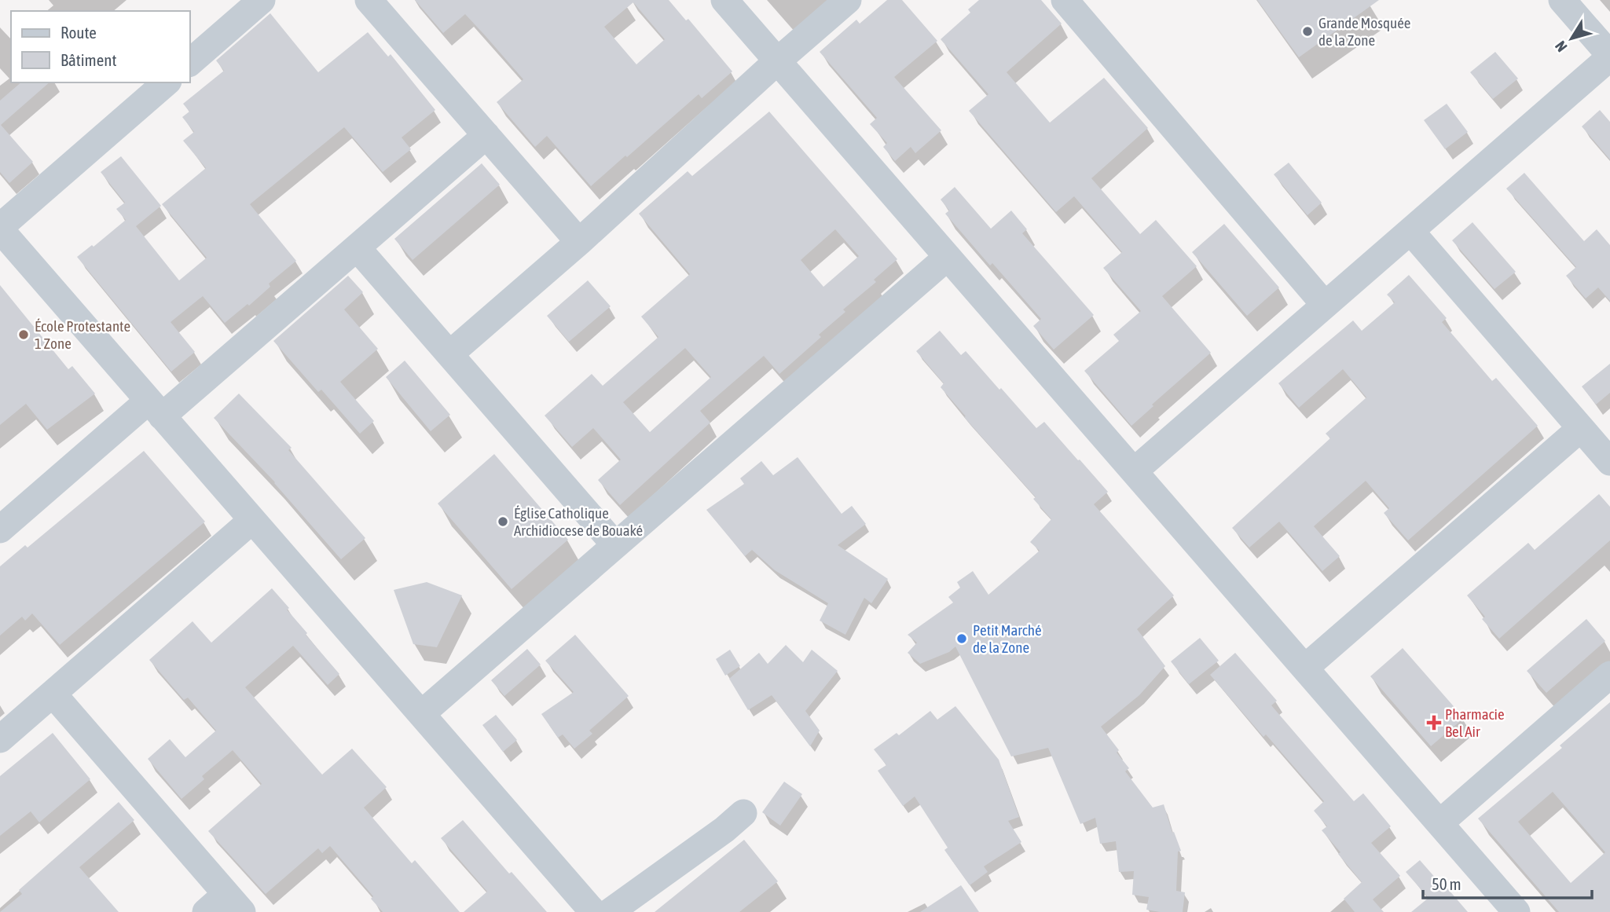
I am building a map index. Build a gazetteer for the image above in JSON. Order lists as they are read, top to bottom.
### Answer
{
  "places": {
    "other": [
      "Grande Mosquée de la Zone",
      "École Protestante 1 Zone",
      "Église Catholique Archidiocese de Bouaké",
      "Petit Marché de la Zone"
    ],
    "health": ["Pharmacie Bel Air"]
  },
  "legend": ["Route", "Bâtiment"],
  "scale_bar": "50 m",
  "north": "bottom left"
}
